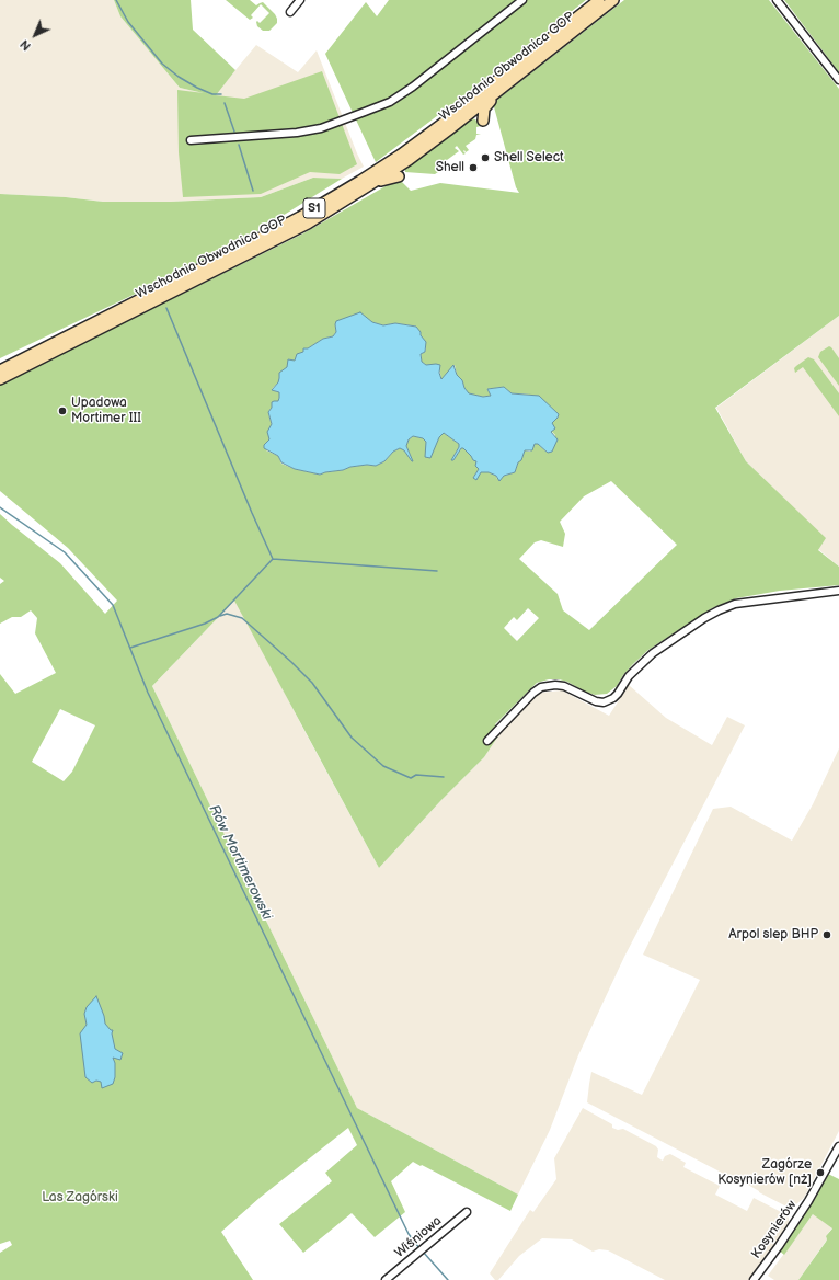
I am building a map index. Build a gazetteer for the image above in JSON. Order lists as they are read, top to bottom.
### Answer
{
  "streets": {
    "highway": ["Wschodnia Obwodnica GOP", "S1"],
    "street": ["Kosynierów", "Wiśniowa"]
  },
  "water": ["Rów Mortimerowski"],
  "parks": ["Las Zagórski"],
  "places": [
    "Shell Select",
    "Shell",
    "Upadowa Mortimer III",
    "Arpol slep BHP",
    "Zagórze Kosynierów [nż]"
  ],
  "north": "bottom left"
}
